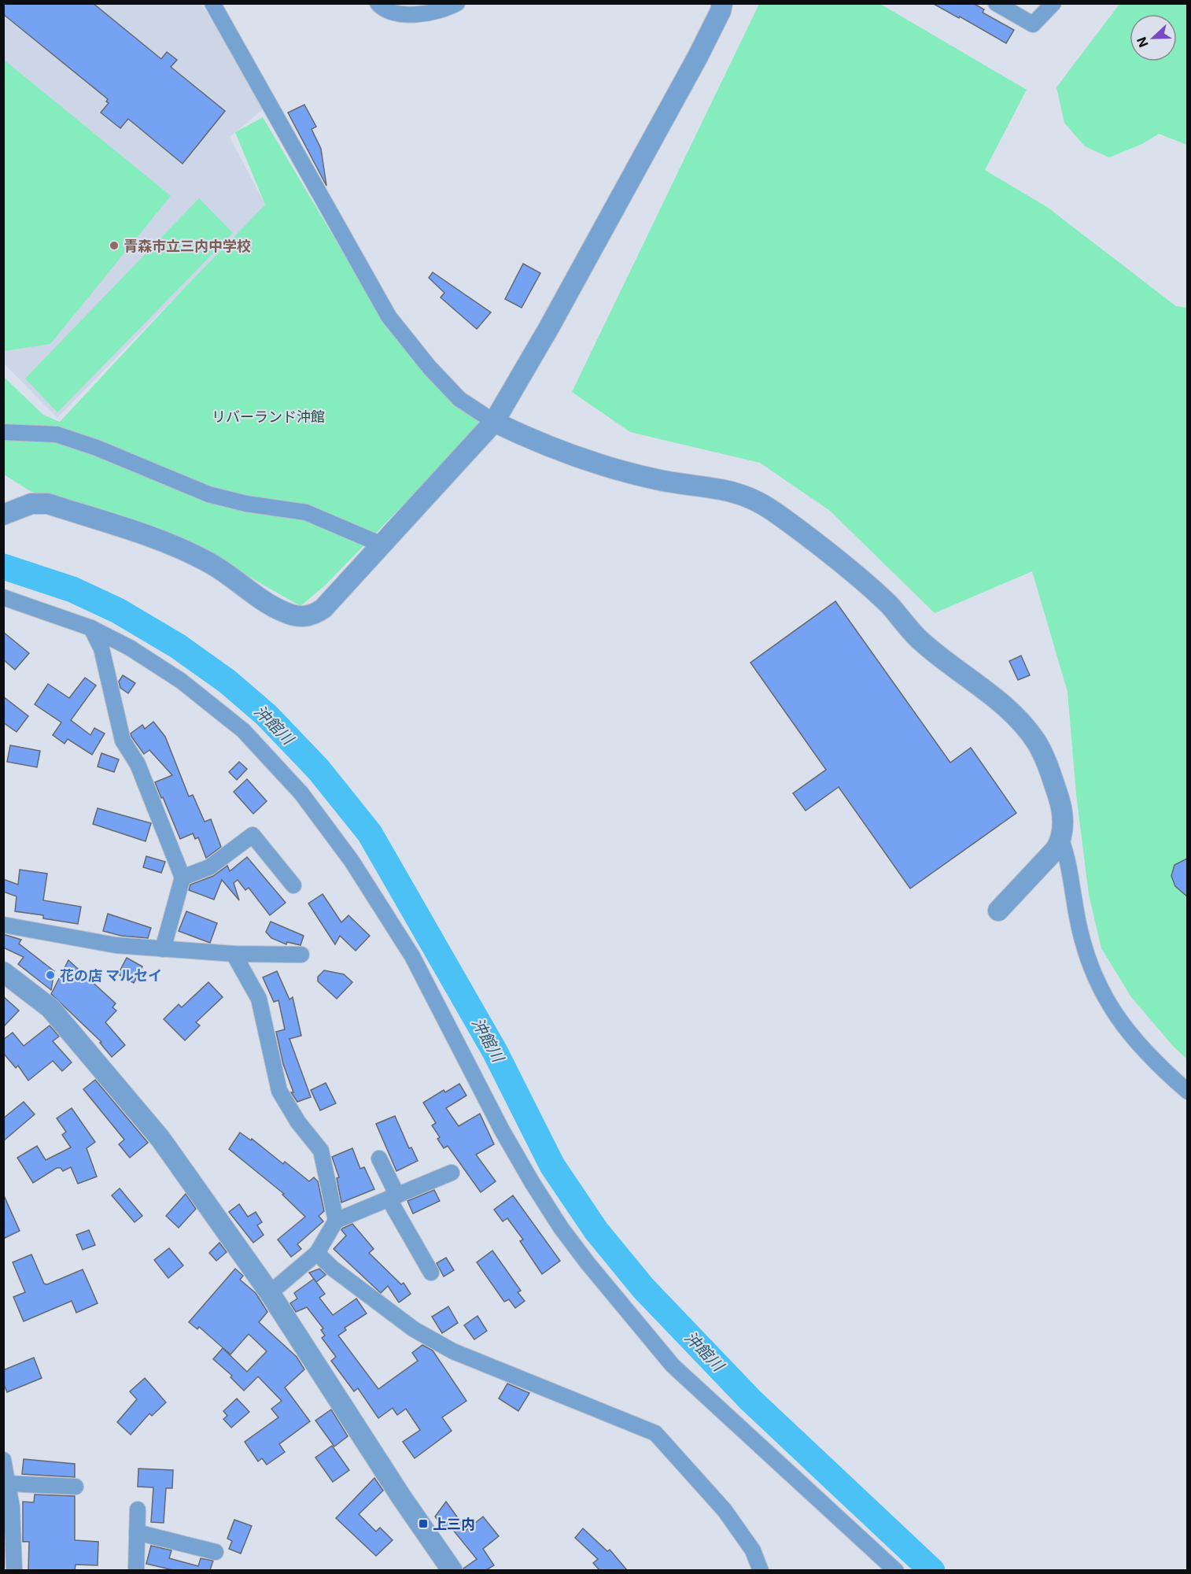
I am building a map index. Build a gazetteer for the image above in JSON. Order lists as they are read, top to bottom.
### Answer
{
  "water": ["沖館川"],
  "parks": ["リバーランド沖館"],
  "places": {
    "other": ["青森市立三内中学校", "花の店 マルセイ"],
    "transit": ["上三内"]
  },
  "north": "left"
}
